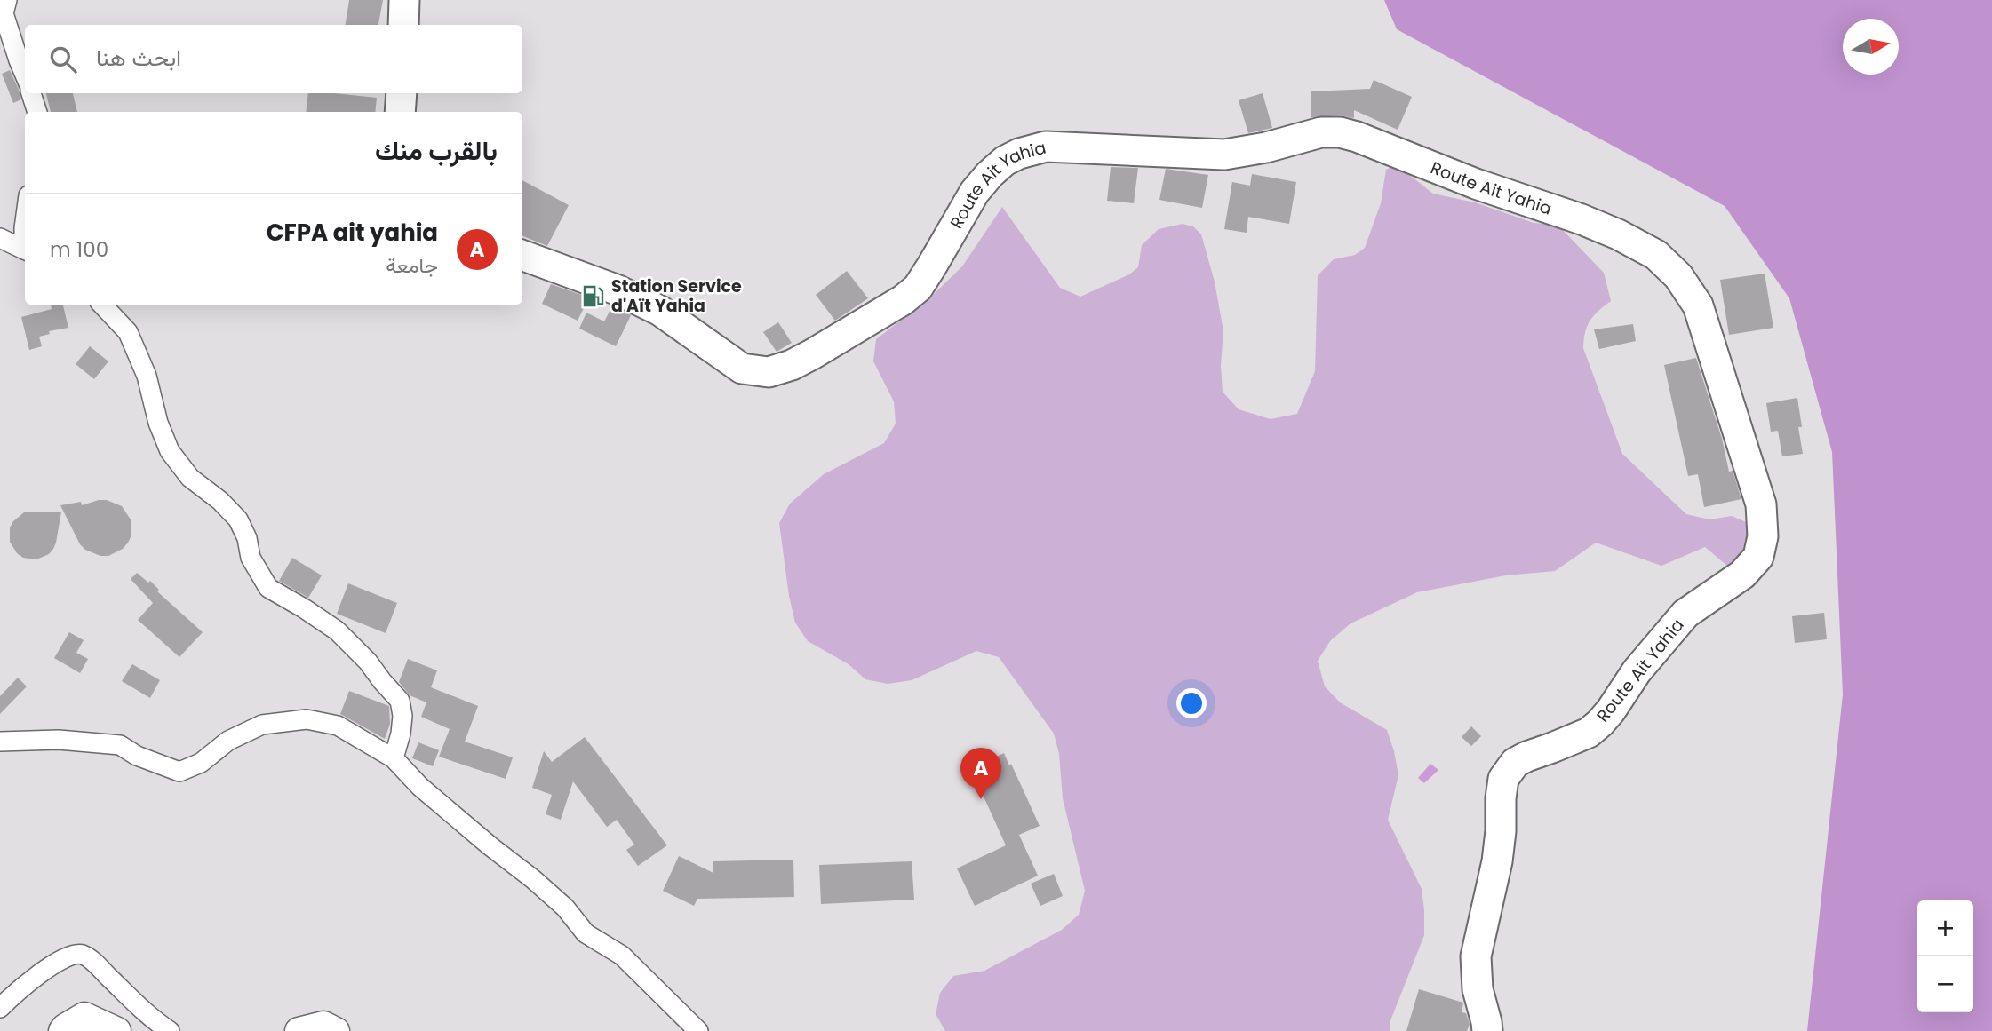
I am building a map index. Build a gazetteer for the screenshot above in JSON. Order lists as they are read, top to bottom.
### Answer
{
  "streets": {
    "main road": ["Route Ait Yahia"]
  },
  "places": {
    "fuel station": ["Station Service d'Aït Yahia"]
  },
  "north": "right",
  "page": {
    "search": "ابحث هنا",
    "heading": "بالقرب منك",
    "list": [
      {
        "mark": "A",
        "name": "CFPA ait yahia",
        "note": "جامعة",
        "value": "100 m"
      }
    ],
    "pins": "A",
    "map_buttons": ["+", "−"]
  }
}
